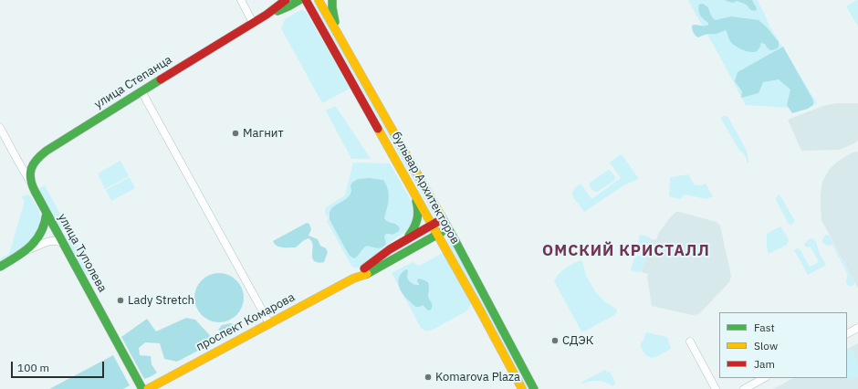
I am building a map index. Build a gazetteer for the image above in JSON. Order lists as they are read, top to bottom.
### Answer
{
  "streets": {
    "main road": [
      "улица Степанца",
      "бульвар Архитекторов",
      "улица Туполева",
      "проспект Комарова"
    ]
  },
  "crossings": [
    ["бульвар Архитекторов", "проспект Комарова"]
  ],
  "districts": ["ОМСКИЙ КРИСТАЛЛ"],
  "places": [
    "Магнит",
    "Lady Stretch",
    "СДЭК",
    "Komarova Plaza"
  ],
  "legend": ["Fast", "Slow", "Jam"],
  "scale_bar": "100 m"
}
